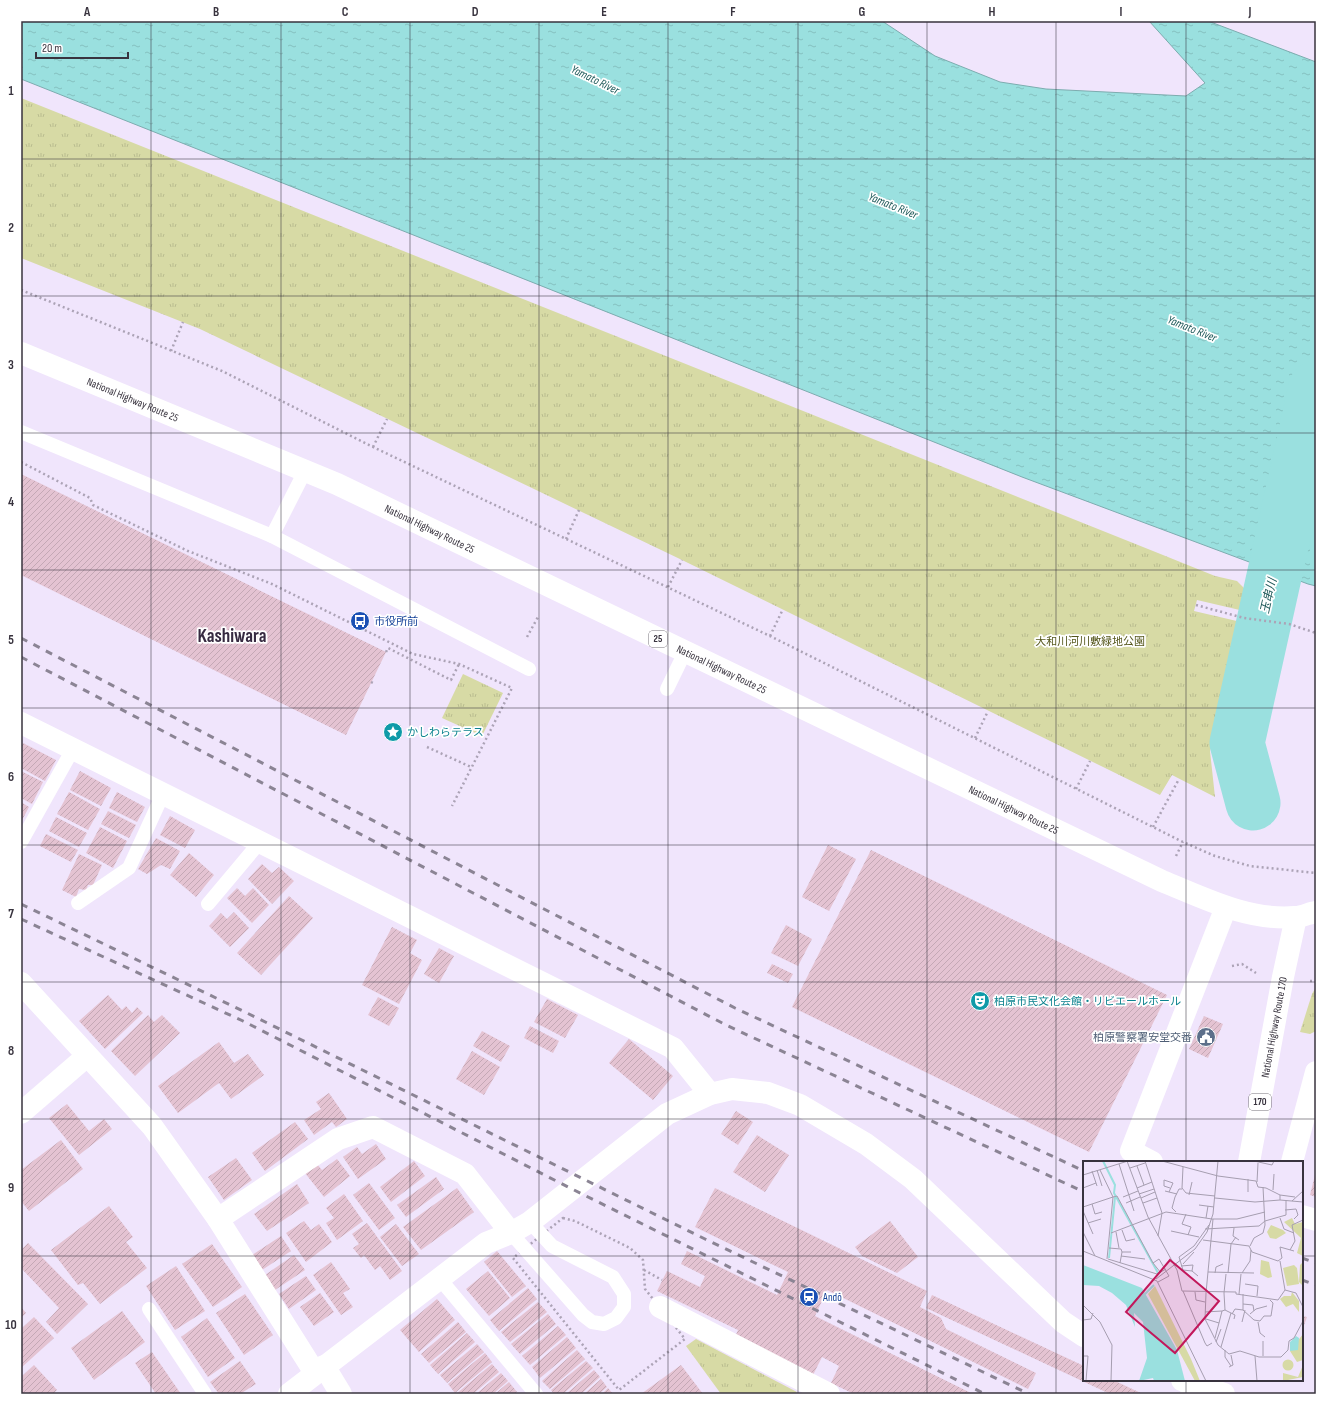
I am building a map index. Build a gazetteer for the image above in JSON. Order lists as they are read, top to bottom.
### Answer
{
  "streets": {
    "main road": [
      "National Highway Route 25",
      "25",
      "National Highway Route 170",
      "170"
    ]
  },
  "crossings": [
    ["National Highway Route 25", "National Highway Route 170"]
  ],
  "districts": ["Kashiwara"],
  "water": ["Yamato River", "玉串川"],
  "parks": ["大和川河川敷緑地公園"],
  "places": {
    "bus stop": ["市役所前"],
    "place": ["かしわらテラス"],
    "theatre": ["柏原市民文化会館・リビエールホール"],
    "public building": ["柏原警察署安堂交番"],
    "station": ["Andō"]
  },
  "scale_bar": "20 m",
  "grid": {
    "columns": [
      "A",
      "B",
      "C",
      "D",
      "E",
      "F",
      "G",
      "H",
      "I",
      "J"
    ],
    "rows": [
      "1",
      "2",
      "3",
      "4",
      "5",
      "6",
      "7",
      "8",
      "9",
      "10"
    ]
  }
}
